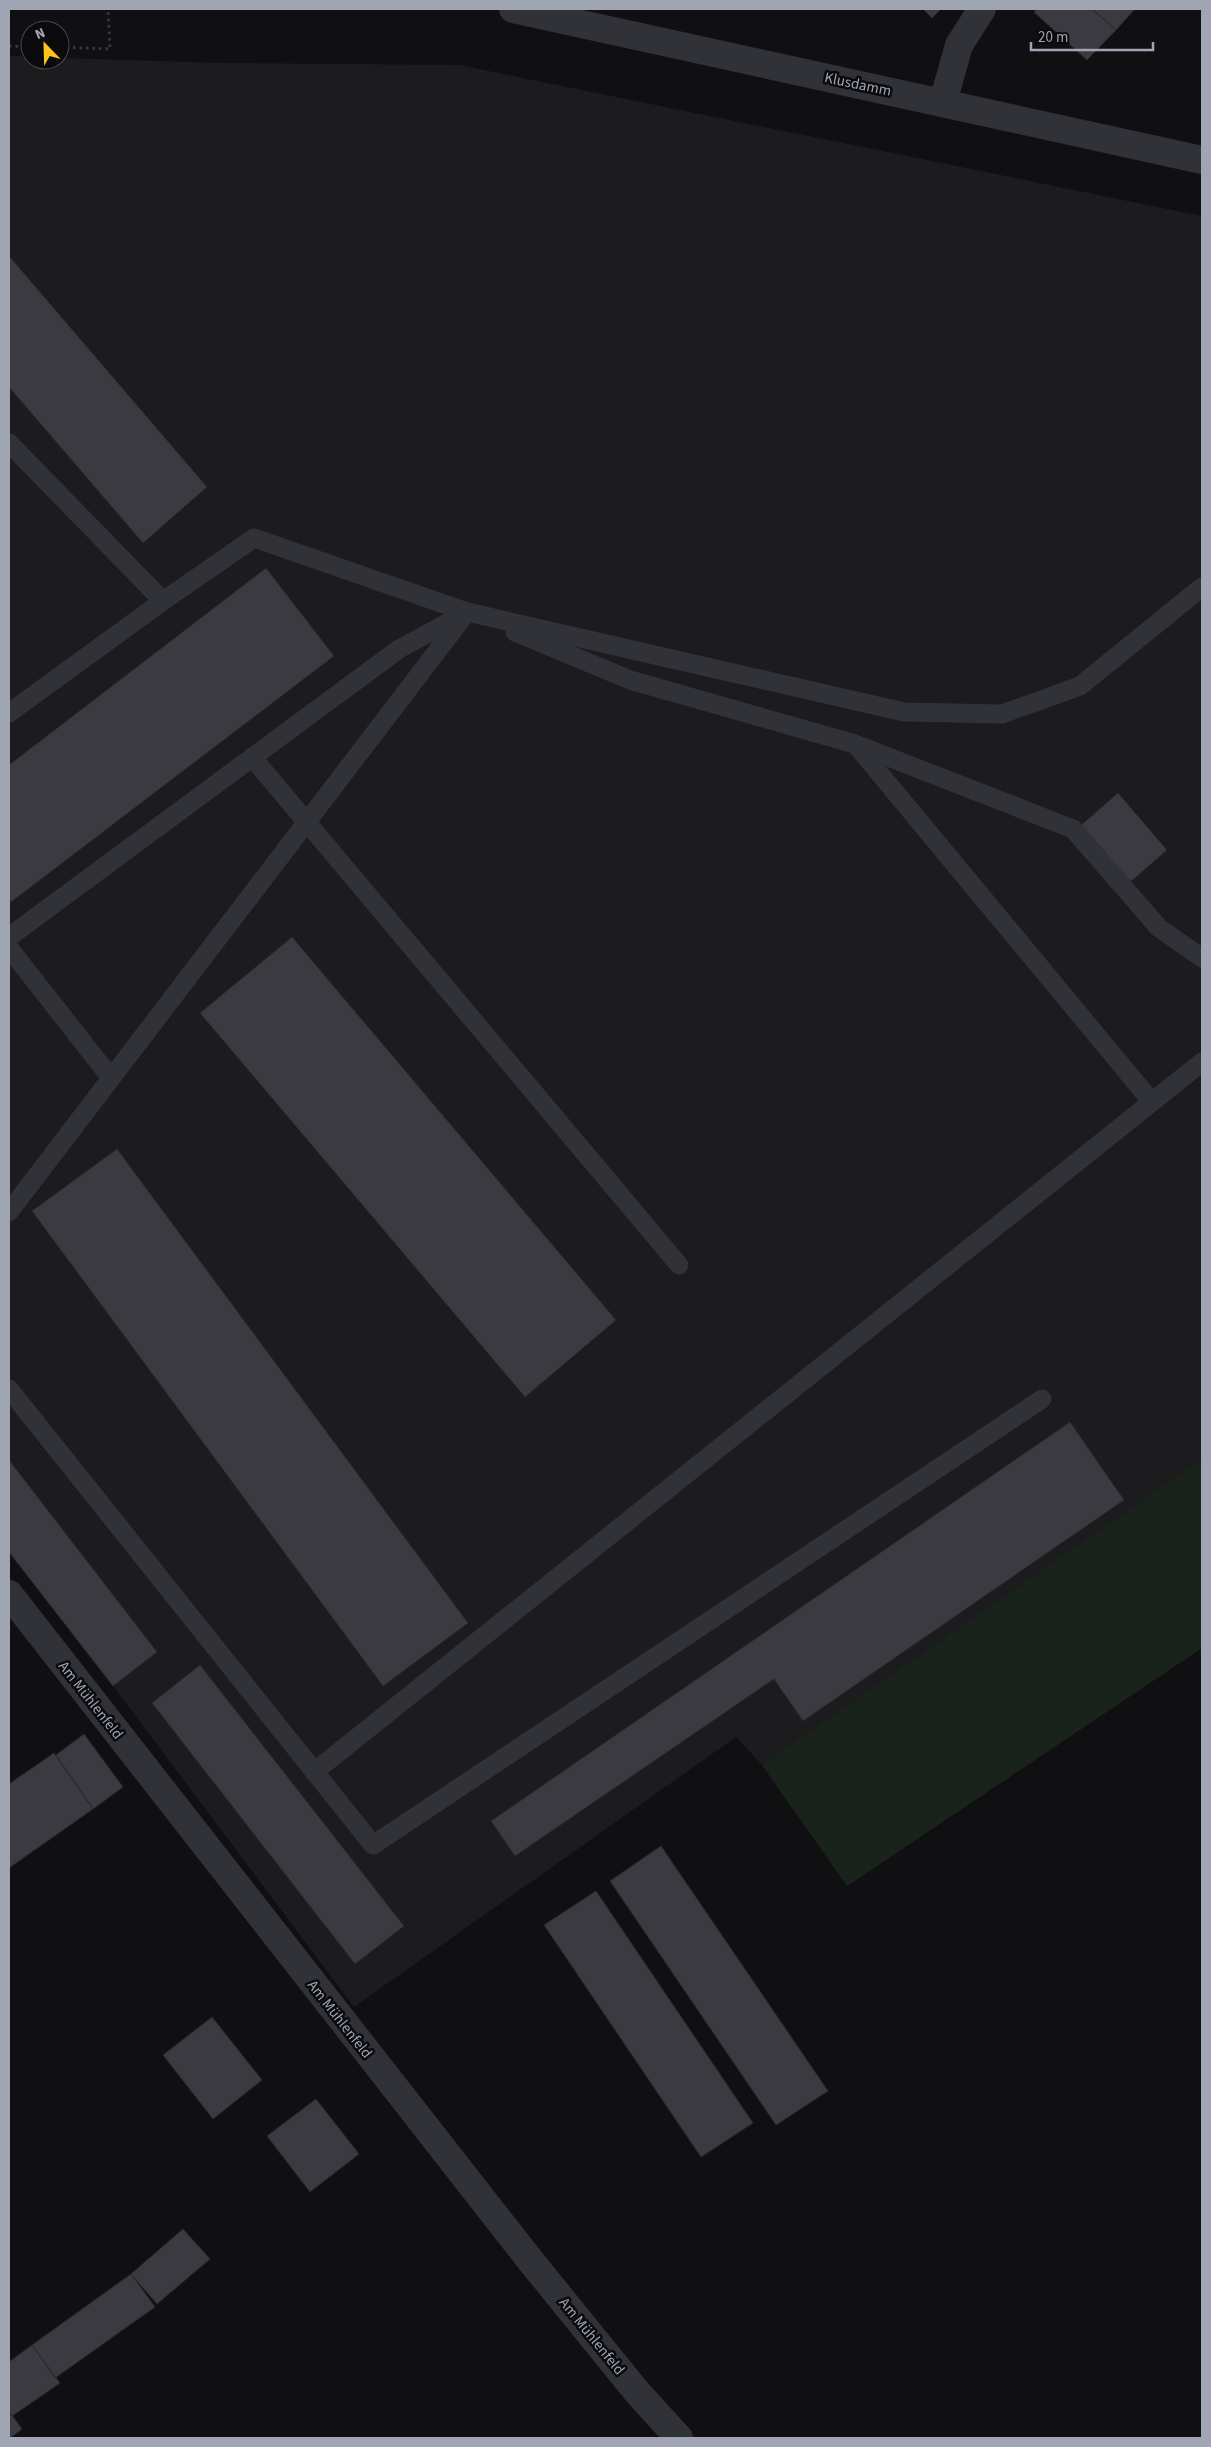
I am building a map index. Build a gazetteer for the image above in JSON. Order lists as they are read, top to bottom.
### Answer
{
  "streets": {
    "street": ["Klusdamm", "Am Mühlenfeld"]
  },
  "scale_bar": "20 m",
  "north": "top left"
}
